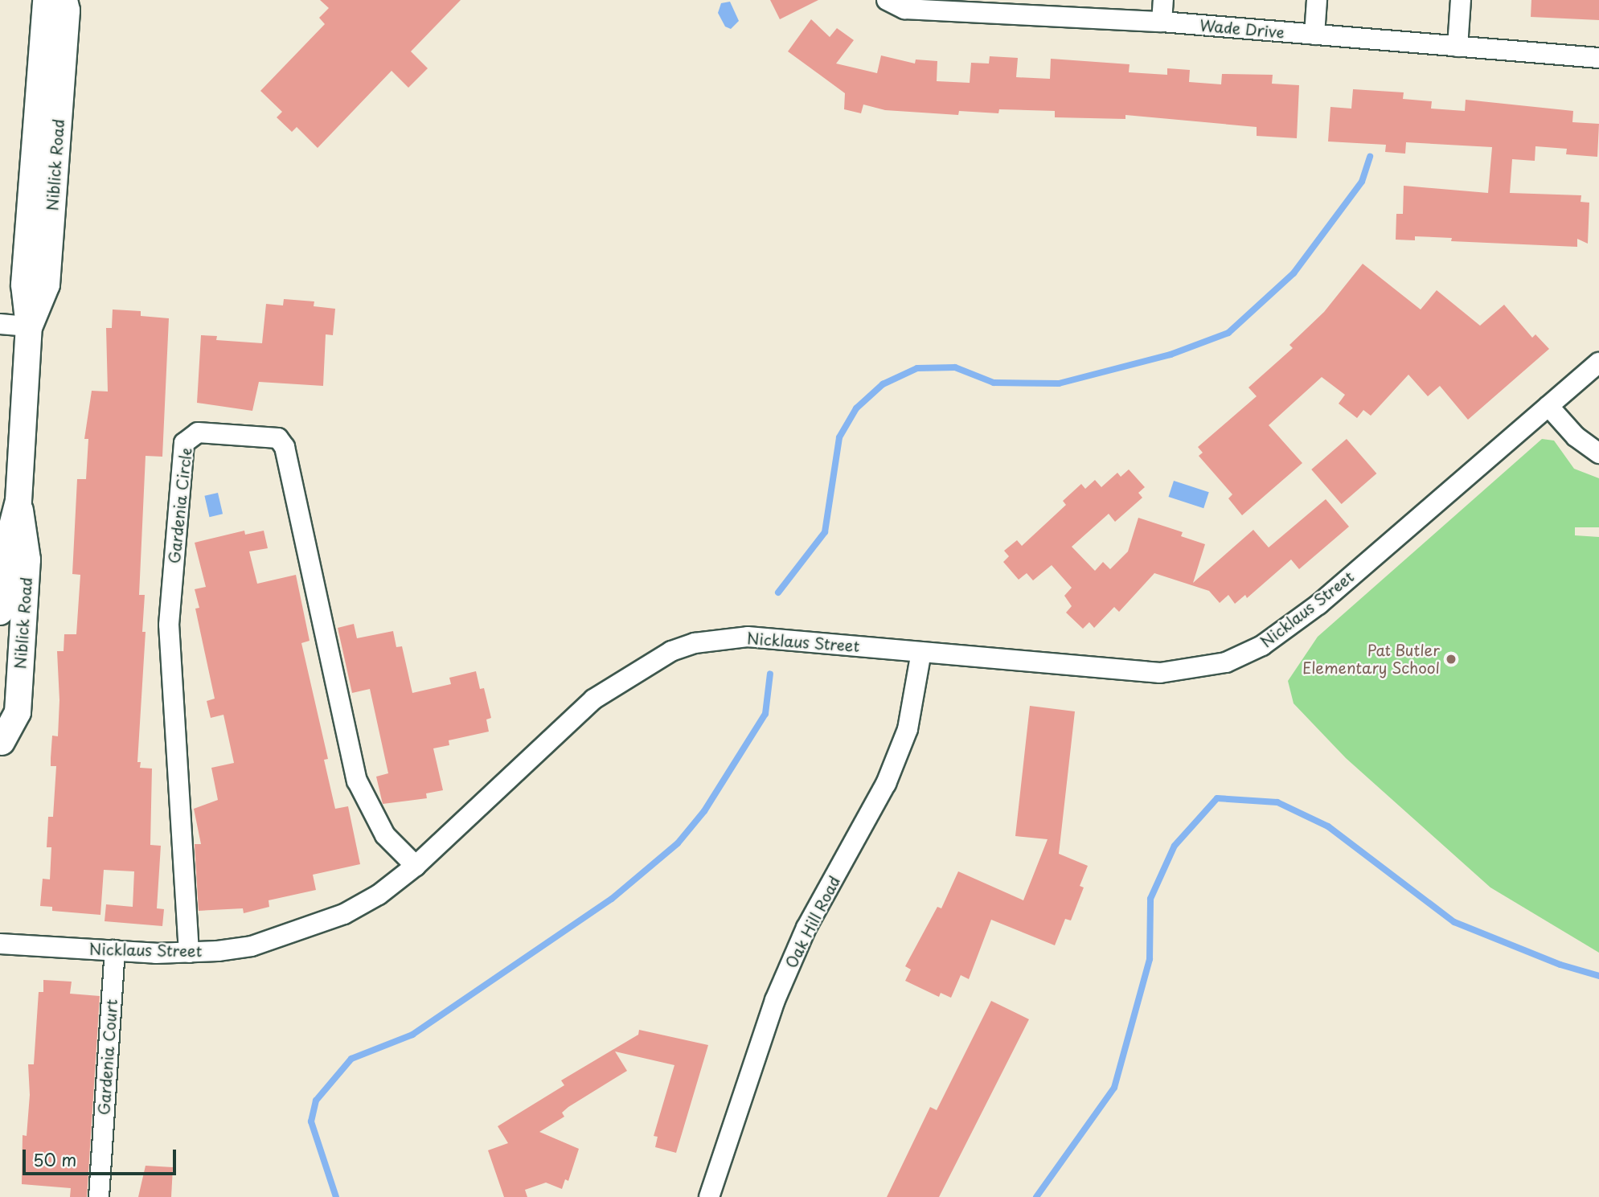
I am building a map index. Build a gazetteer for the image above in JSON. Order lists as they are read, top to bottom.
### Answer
{
  "streets": {
    "main road": ["Niblick Road"],
    "street": [
      "Wade Drive",
      "Gardenia Circle",
      "Nicklaus Street",
      "Oak Hill Road",
      "Gardenia Court"
    ]
  },
  "crossings": [
    ["Gardenia Circle", "Nicklaus Street"],
    ["Nicklaus Street", "Oak Hill Road"],
    ["Nicklaus Street", "Gardenia Court"]
  ],
  "places": ["Pat Butler Elementary School"],
  "scale_bar": "50 m"
}
